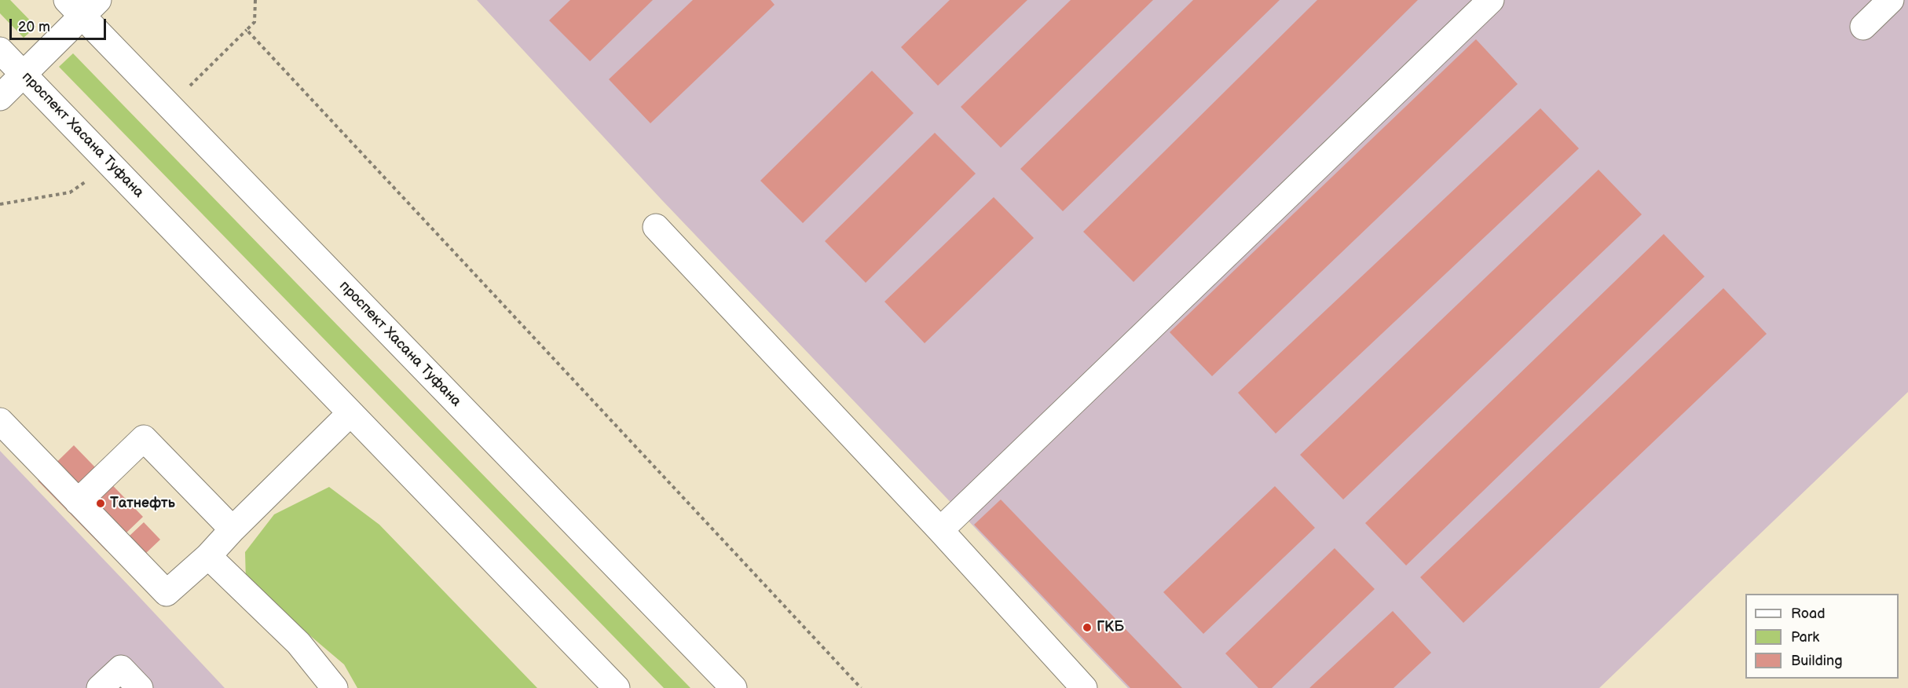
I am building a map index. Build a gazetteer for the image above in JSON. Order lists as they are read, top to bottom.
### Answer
{
  "streets": {
    "main road": ["проспект Хасана Туфана"]
  },
  "places": ["Татнефть", "ГКБ"],
  "legend": ["Road", "Park", "Building"],
  "scale_bar": "20 m"
}
